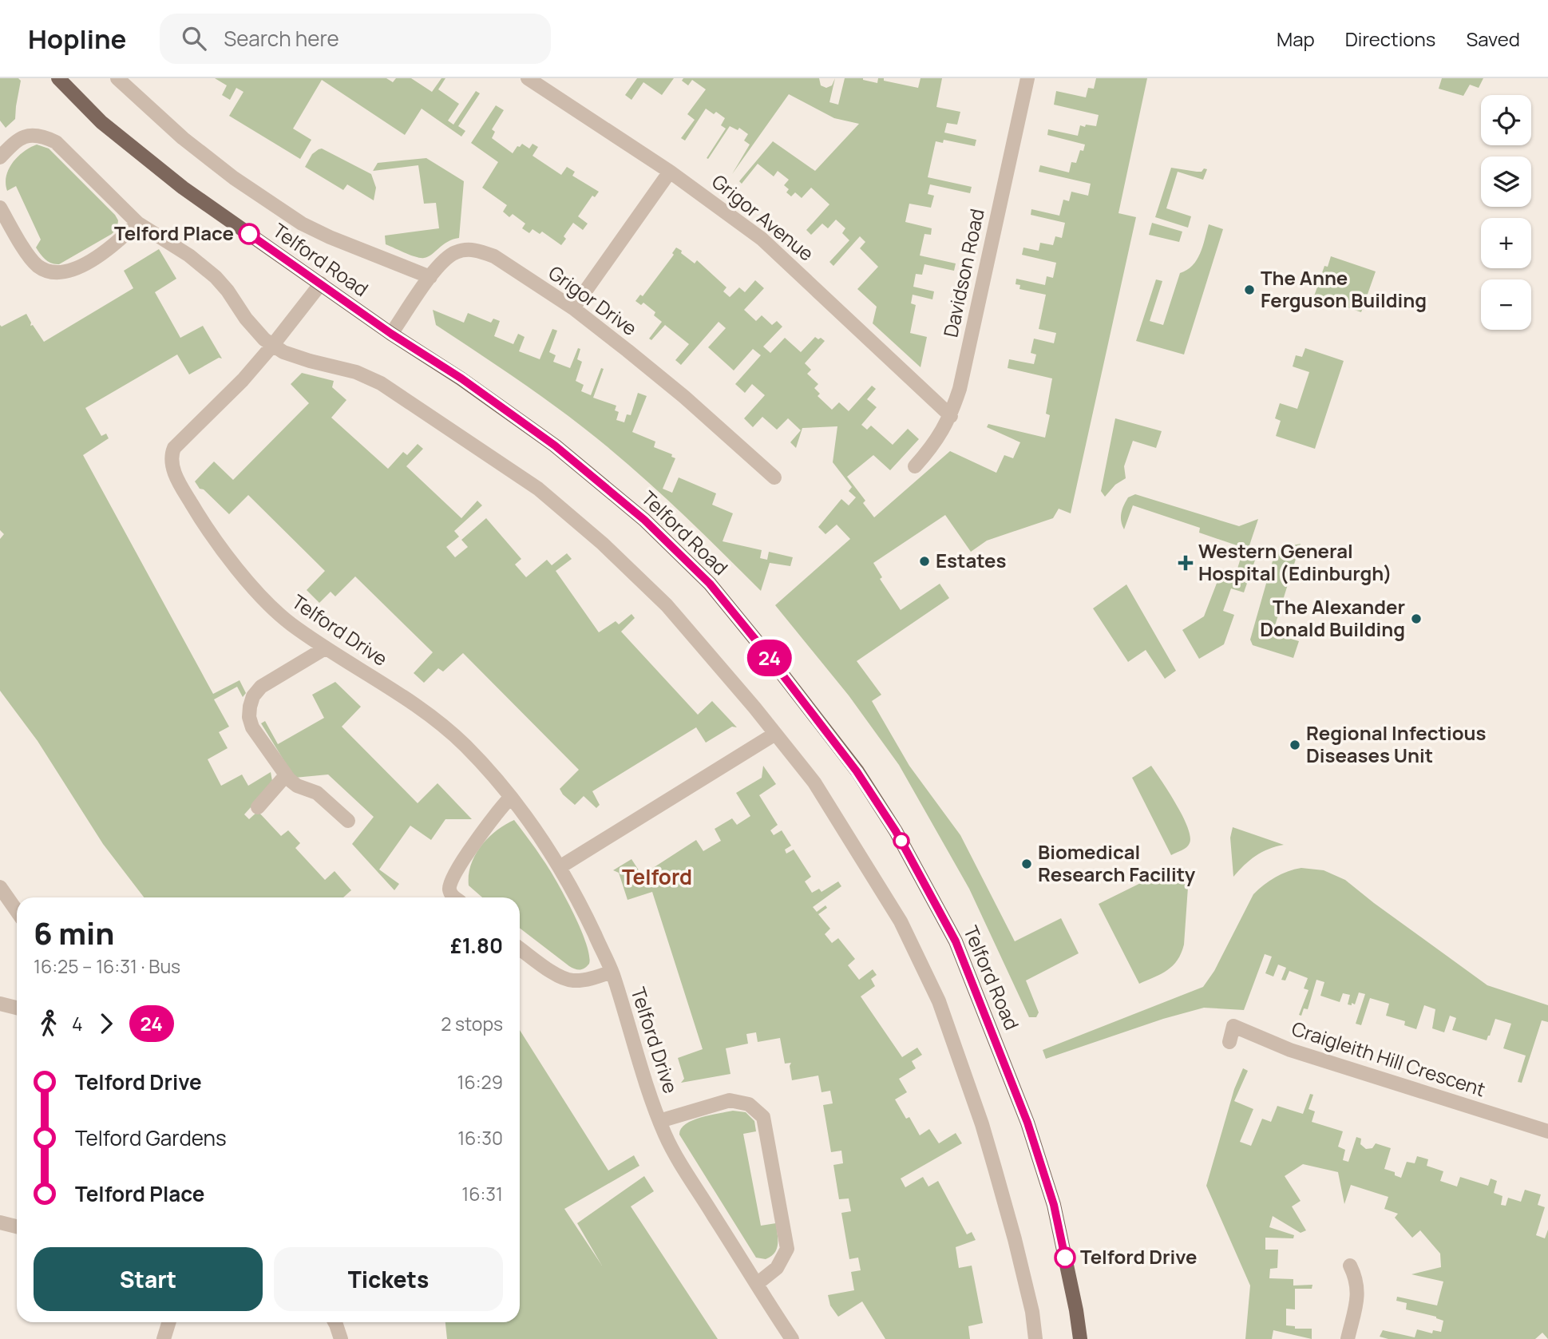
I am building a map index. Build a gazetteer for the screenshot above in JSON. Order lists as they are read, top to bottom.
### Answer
{
  "streets": {
    "main road": ["Telford Road"],
    "street": [
      "Grigor Avenue",
      "Davidson Road",
      "Grigor Drive",
      "Telford Drive",
      "Craigleith Hill Crescent"
    ]
  },
  "crossings": [
    ["Grigor Avenue", "Davidson Road"],
    ["Telford Road", "Grigor Drive"]
  ],
  "districts": ["Telford"],
  "places": {
    "other": [
      "Telford Place",
      "The Anne Ferguson Building",
      "Estates",
      "The Alexander Donald Building",
      "Regional Infectious Diseases Unit",
      "Biomedical Research Facility",
      "Telford Drive"
    ],
    "health": ["Western General Hospital (Edinburgh)"]
  },
  "lines": ["bus line 24"],
  "page": {
    "header": "Hopline",
    "search": "Search here",
    "nav": ["Map", "Directions", "Saved"],
    "on_map": "24",
    "map_buttons": ["+", "−"],
    "heading": ["6 min", "16:25 – 16:31 · Bus", "£1.80"],
    "legs": ["4", "24", "2 stops"],
    "list": [
      {
        "name": "Telford Drive",
        "value": "16:29"
      },
      {
        "name": "Telford Gardens",
        "value": "16:30"
      },
      {
        "name": "Telford Place",
        "value": "16:31"
      }
    ],
    "buttons": ["Start", "Tickets"]
  }
}
